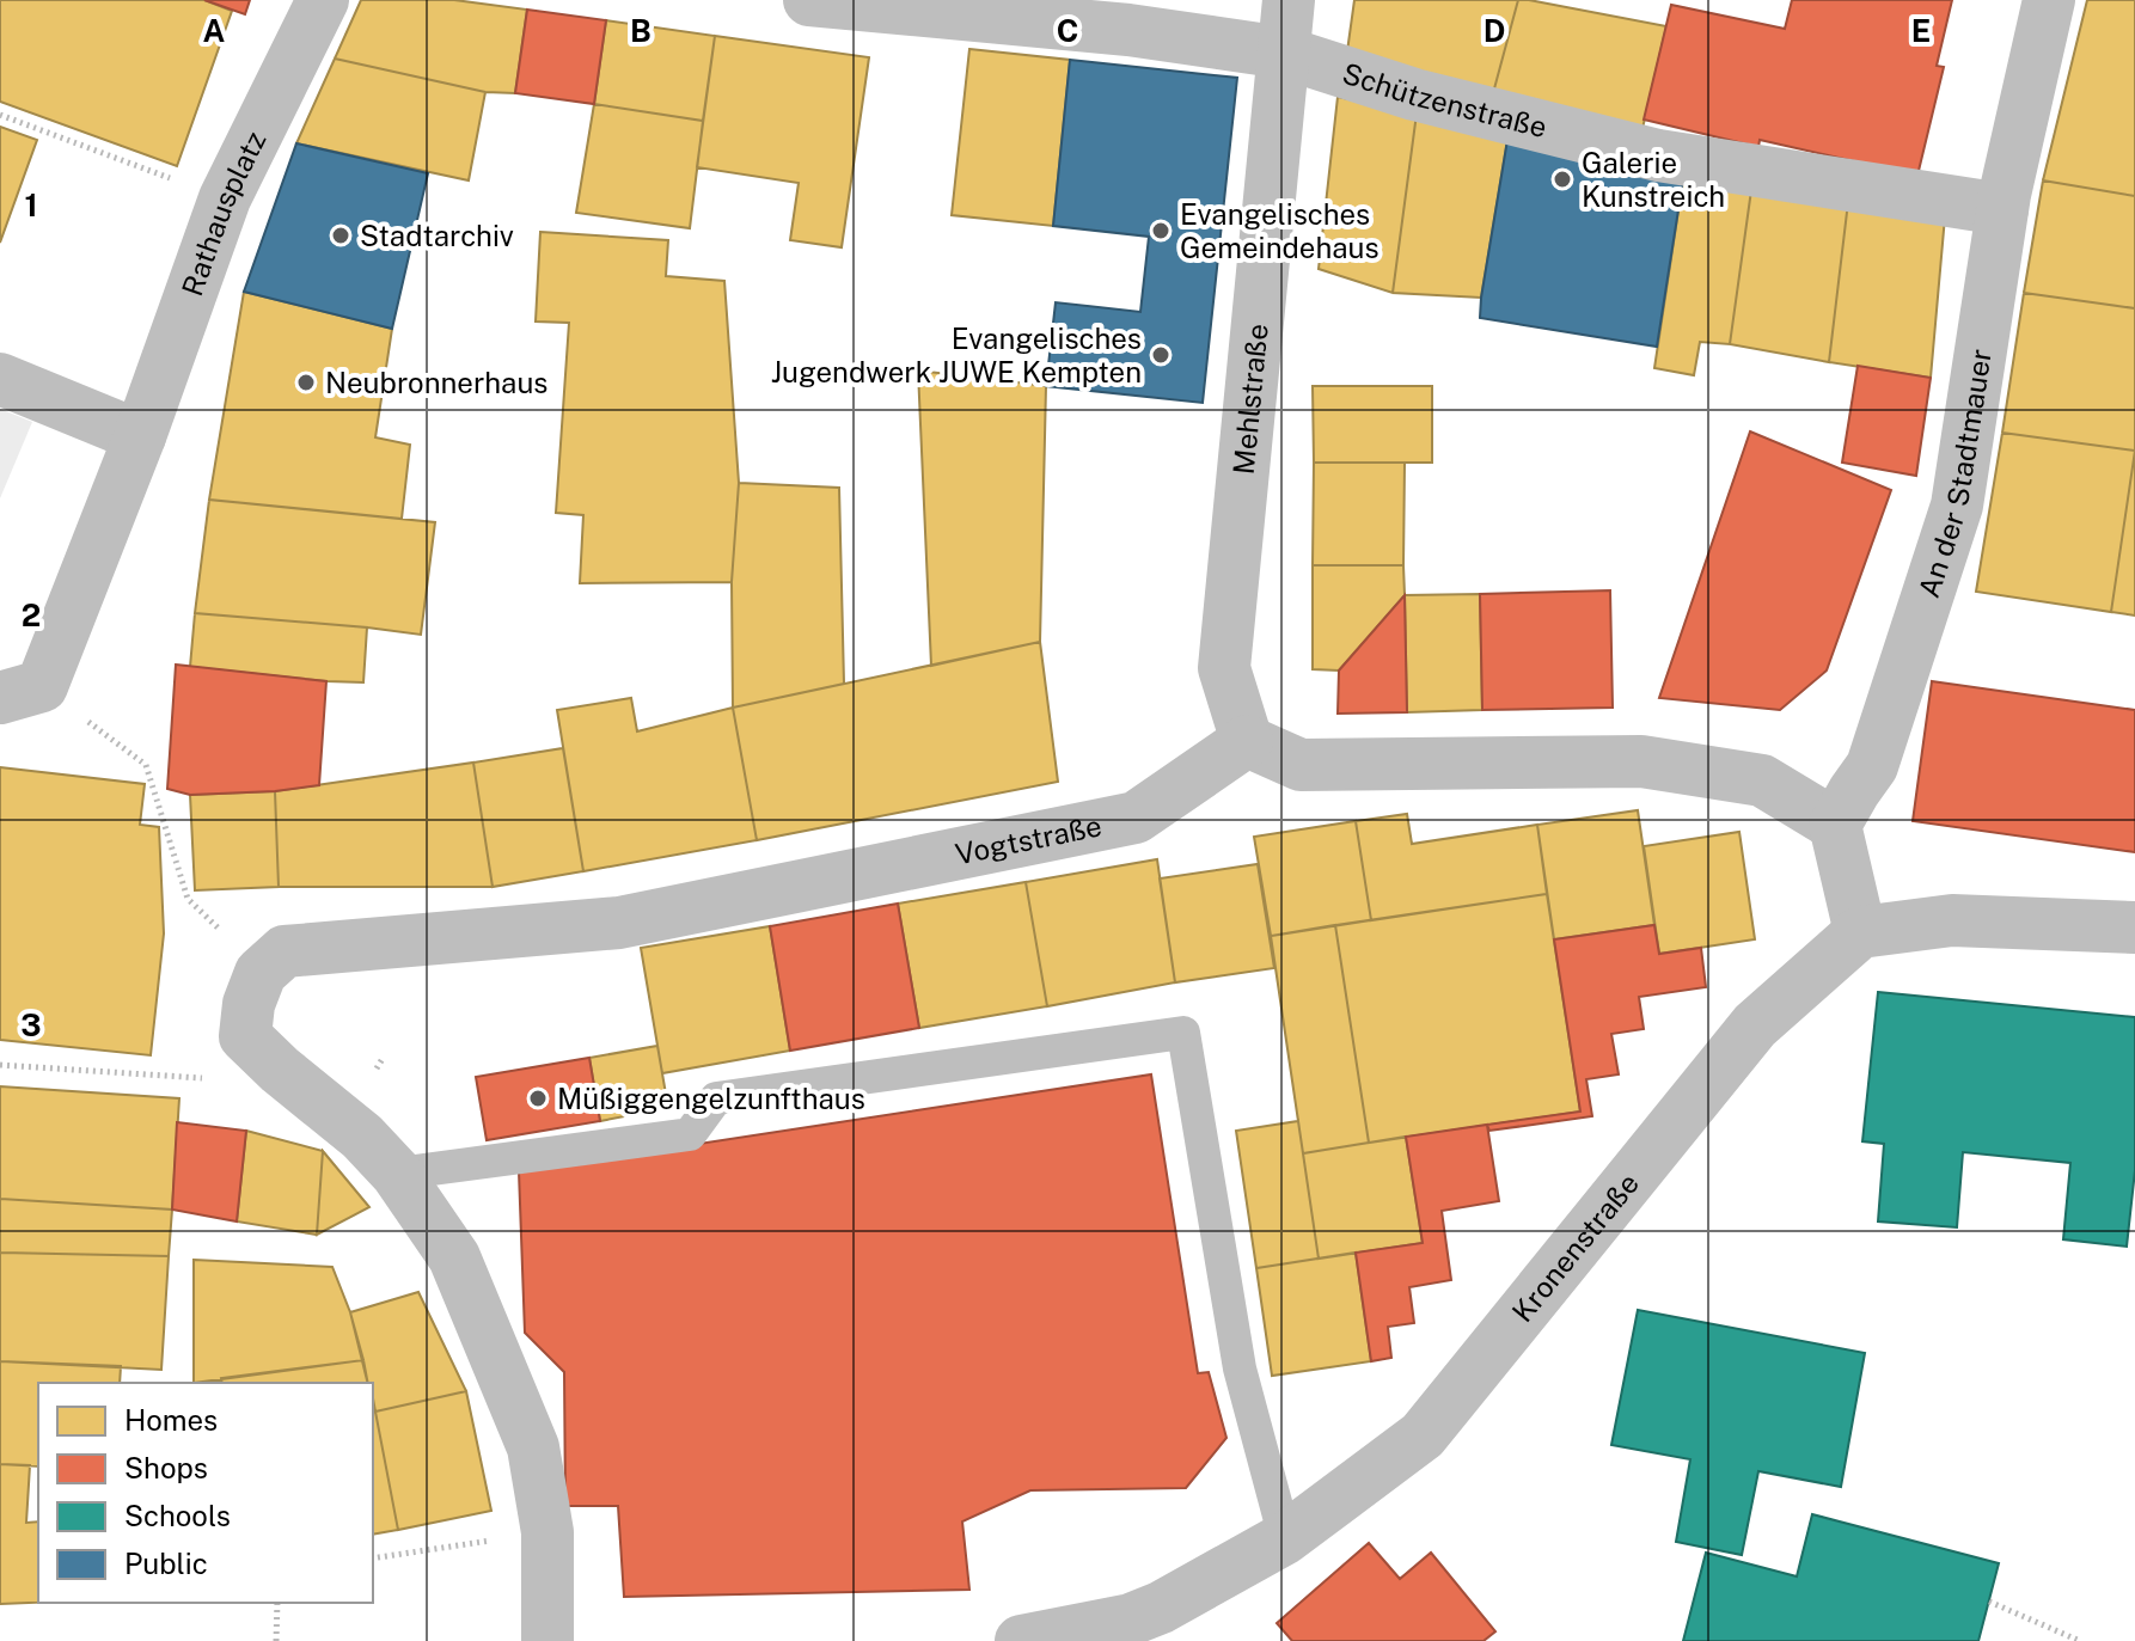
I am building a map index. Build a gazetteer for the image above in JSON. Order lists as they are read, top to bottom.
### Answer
{
  "streets": {
    "street": [
      "Schützenstraße",
      "Rathausplatz",
      "Mehlstraße",
      "An der Stadtmauer",
      "Vogtstraße",
      "Kronenstraße"
    ]
  },
  "crossings": [
    ["Schützenstraße", "Mehlstraße"],
    ["Schützenstraße", "An der Stadtmauer"],
    ["Mehlstraße", "Vogtstraße"]
  ],
  "places": [
    "Galerie Kunstreich",
    "Evangelisches Gemeindehaus",
    "Stadtarchiv",
    "Evangelisches Jugendwerk JUWE Kempten",
    "Neubronnerhaus",
    "Müßiggengelzunfthaus"
  ],
  "legend": [
    "Homes",
    "Shops",
    "Schools",
    "Public"
  ],
  "grid": {
    "columns": [
      "A",
      "B",
      "C",
      "D",
      "E"
    ],
    "rows": ["1", "2", "3"]
  }
}
